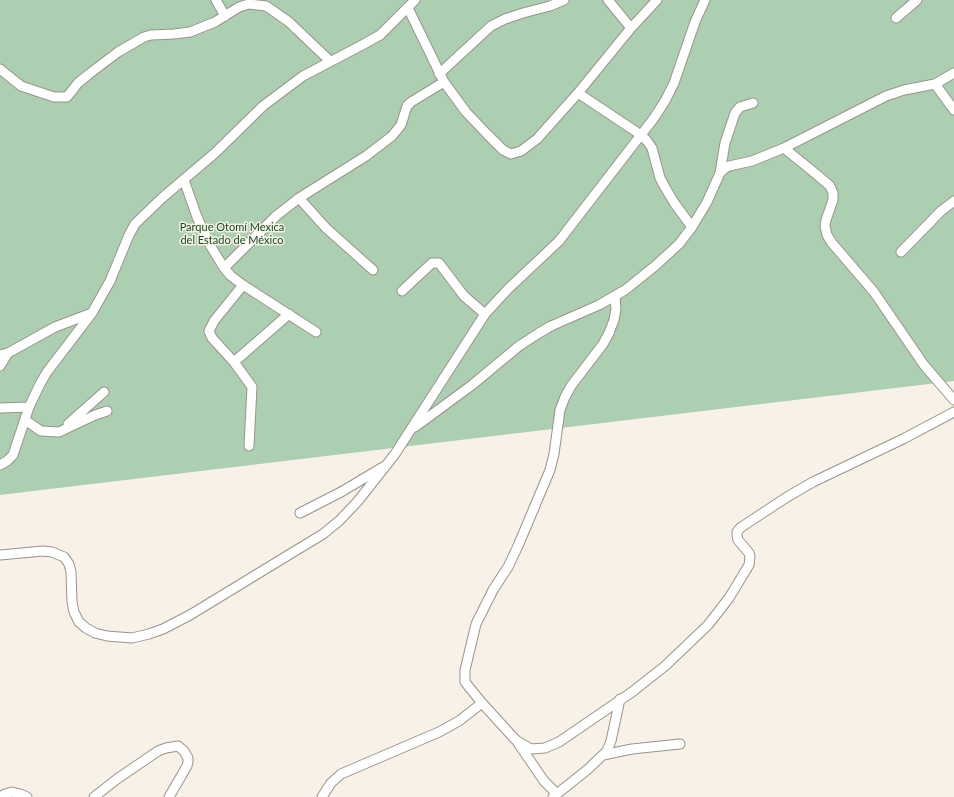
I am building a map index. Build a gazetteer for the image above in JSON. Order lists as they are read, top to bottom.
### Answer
{
  "parks": ["Parque Otomí Mexica del Estado de México"]
}
